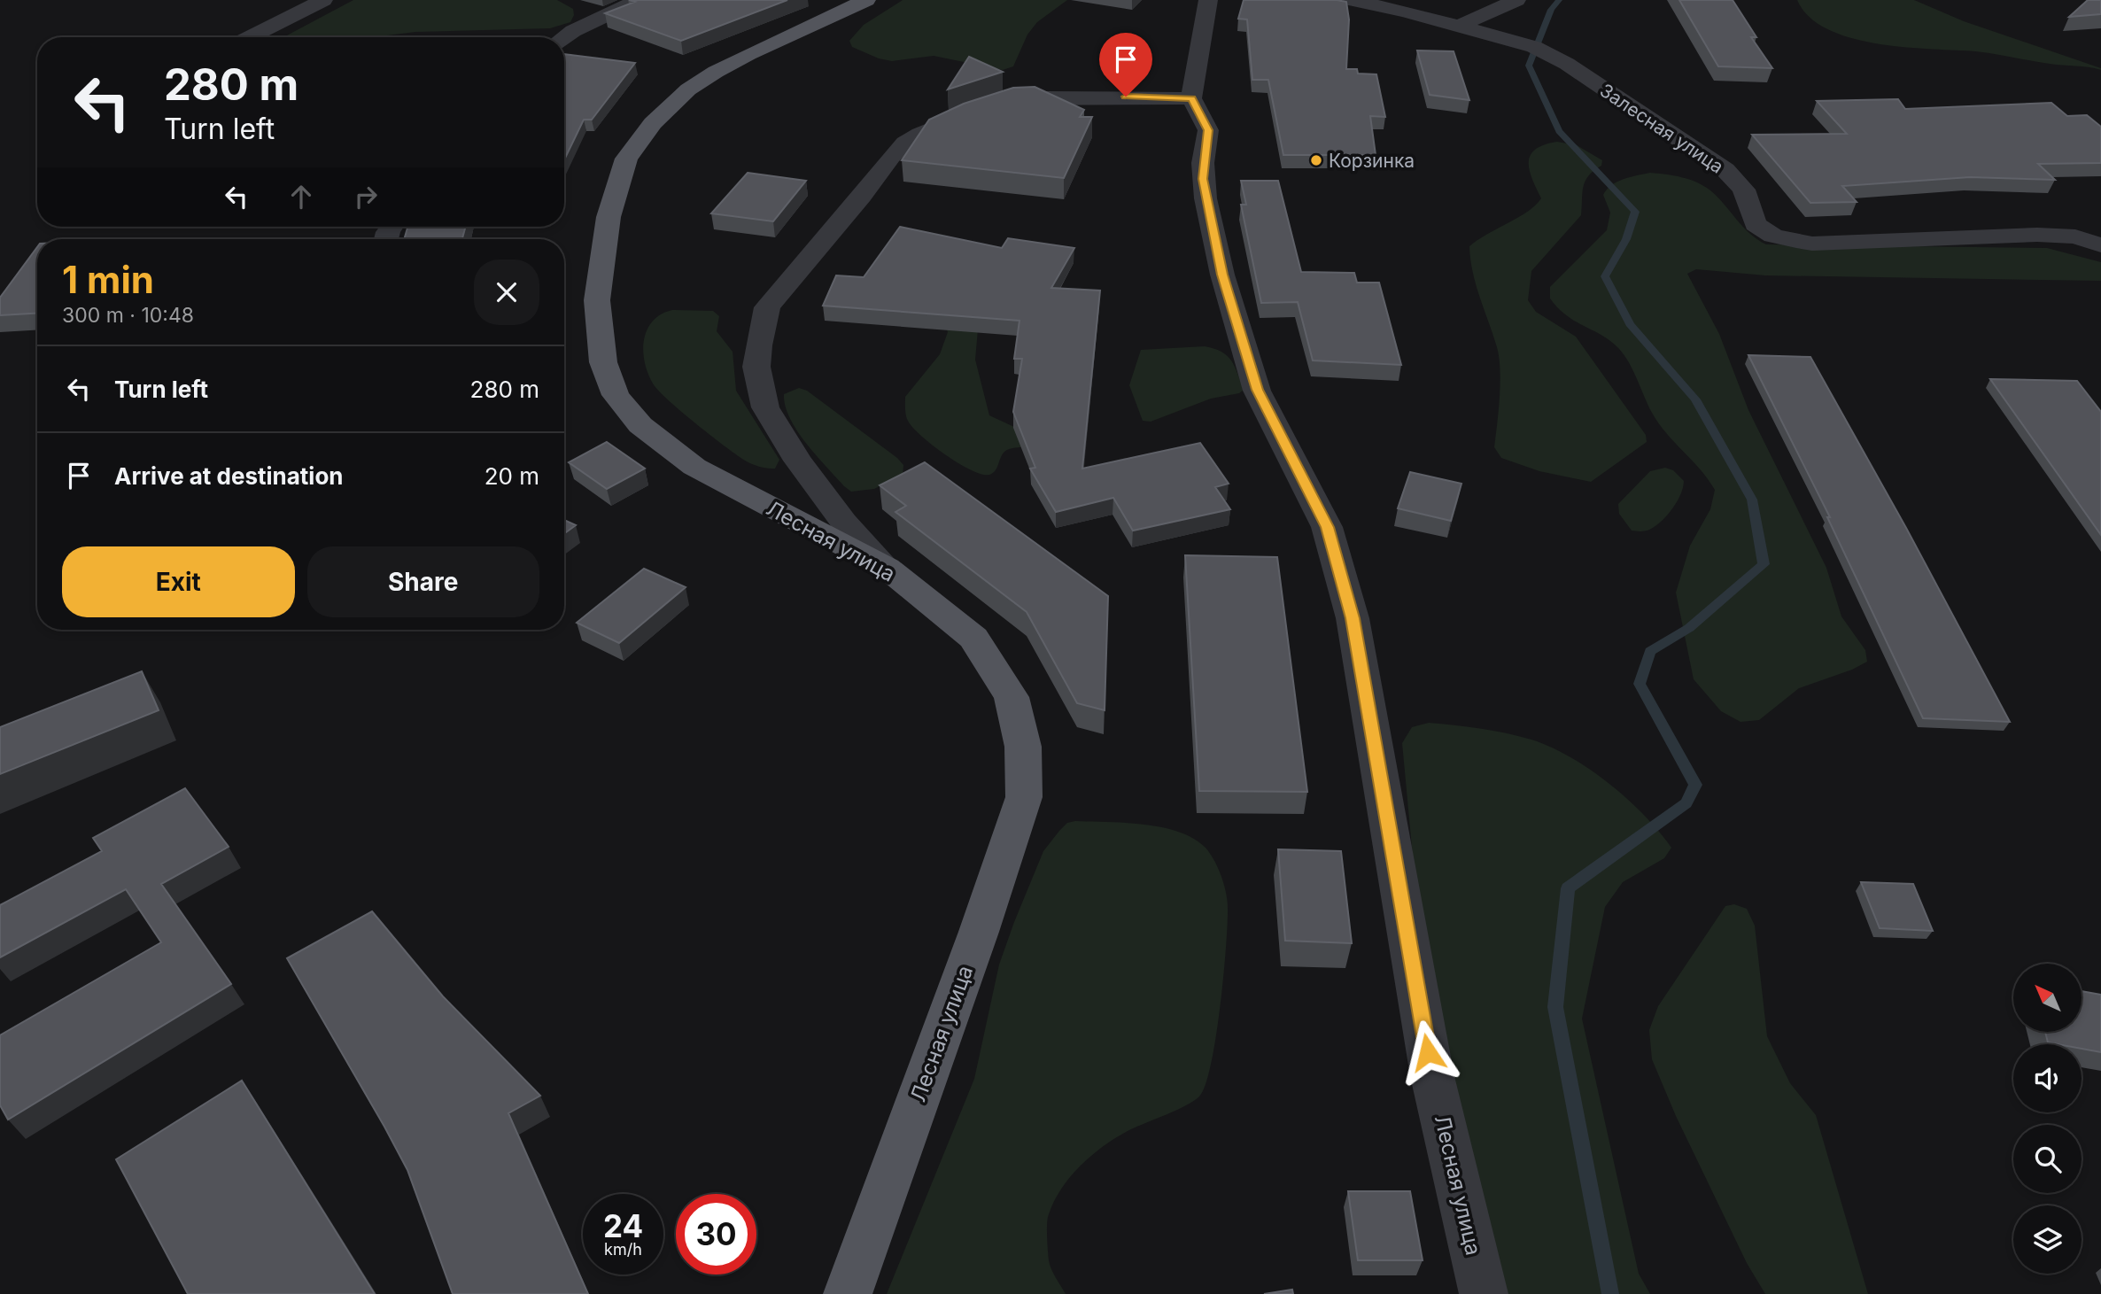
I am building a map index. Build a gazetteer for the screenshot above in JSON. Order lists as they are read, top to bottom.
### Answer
{
  "streets": {
    "main road": ["Лесная улица"],
    "street": ["Залесная улица"]
  },
  "places": ["Корзинка"],
  "north": "top left",
  "page": {
    "turn": ["280 m", "Turn left"],
    "heading": ["1 min", "300 m · 10:48"],
    "list": [
      {
        "name": "Turn left",
        "value": "280 m"
      },
      {
        "name": "Arrive at destination",
        "value": "20 m"
      }
    ],
    "buttons": ["Exit", "Share"],
    "speed": "24 km/h",
    "limit": "30"
  }
}
